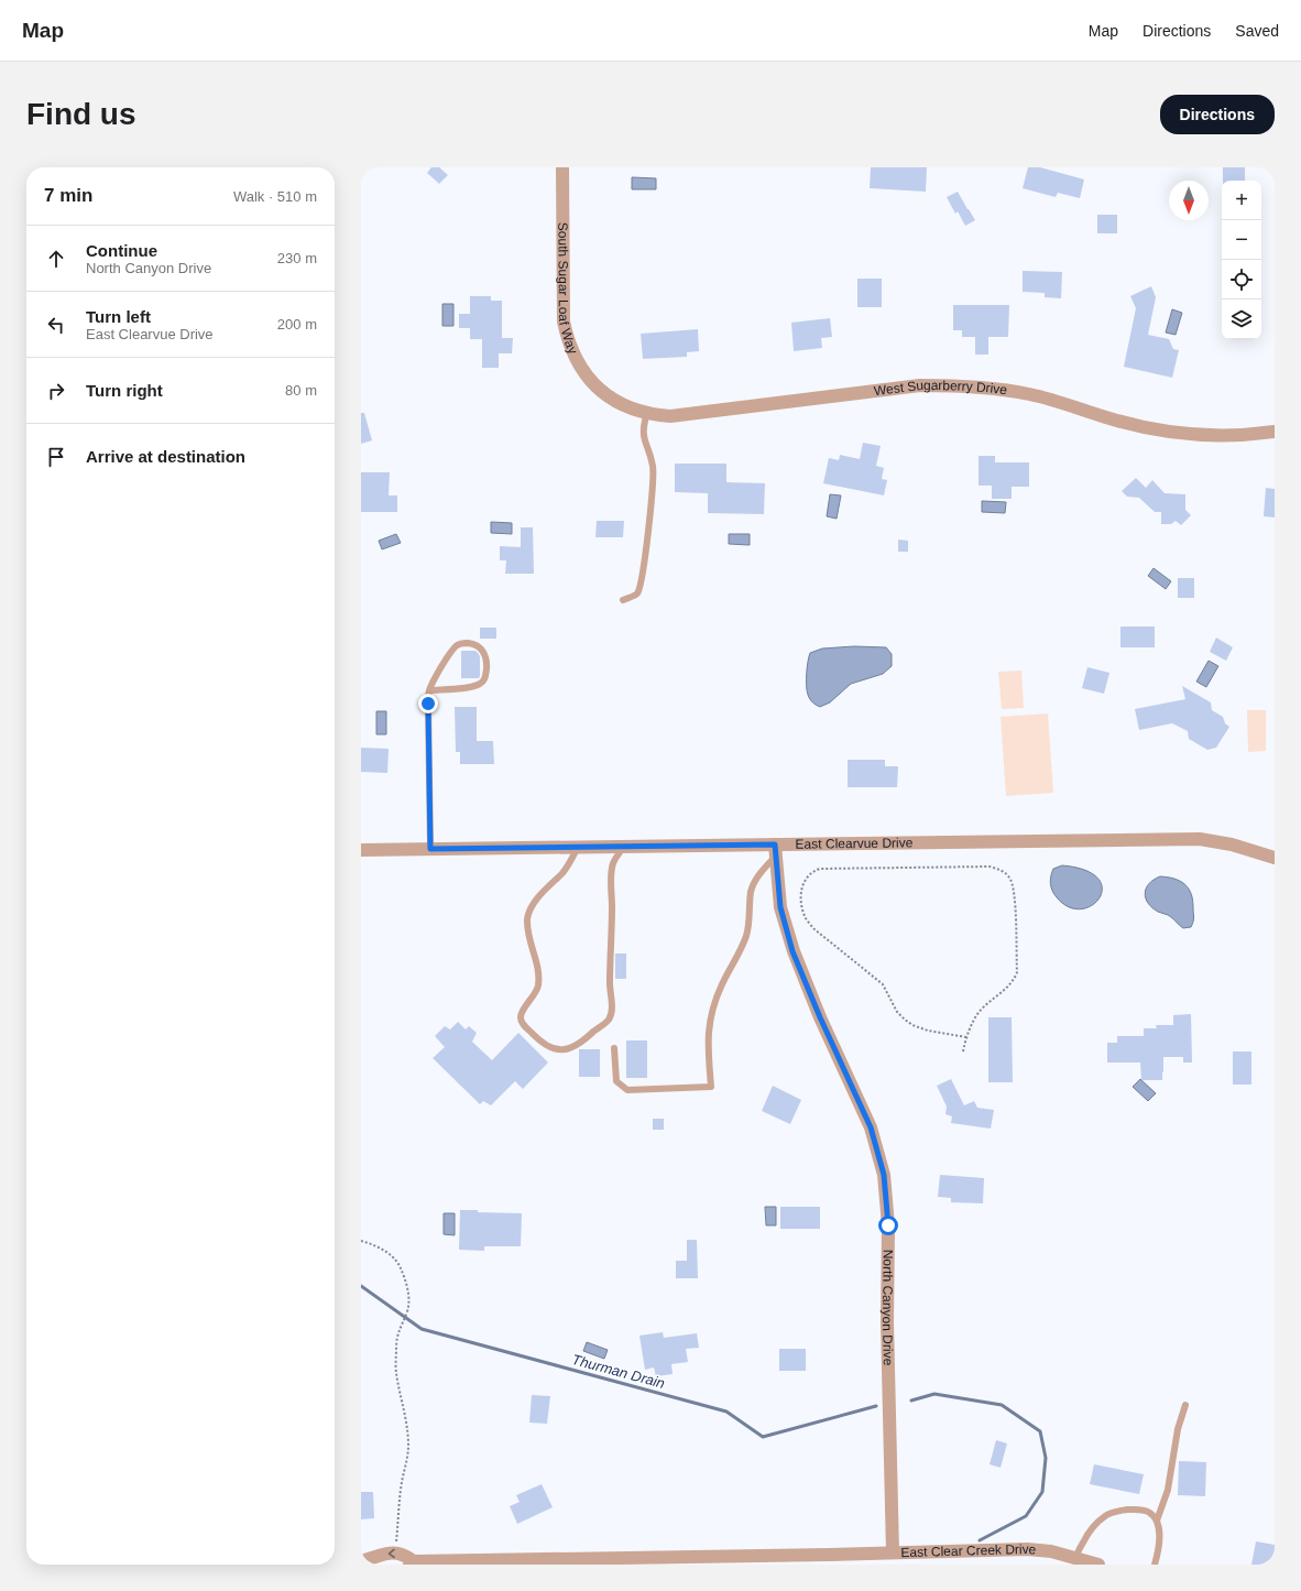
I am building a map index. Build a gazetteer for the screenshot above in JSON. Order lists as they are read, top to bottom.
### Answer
{
  "streets": {
    "street": [
      "South Sugar Loaf Way",
      "West Sugarberry Drive",
      "East Clearvue Drive",
      "North Canyon Drive",
      "East Clear Creek Drive"
    ]
  },
  "crossings": [
    ["South Sugar Loaf Way", "West Sugarberry Drive"],
    ["East Clearvue Drive", "North Canyon Drive"],
    ["North Canyon Drive", "East Clear Creek Drive"]
  ],
  "water": ["Thurman Drain"],
  "north": "bottom",
  "page": {
    "header": "Map",
    "nav": ["Map", "Directions", "Saved"],
    "buttons": "Directions",
    "title": "Find us",
    "heading": ["7 min", "Walk · 510 m"],
    "map_buttons": ["+", "−"],
    "list": [
      ["Continue", "North Canyon Drive", "230 m"],
      ["Turn left", "East Clearvue Drive", "200 m"],
      ["Turn right", "80 m"],
      "Arrive at destination"
    ]
  }
}
